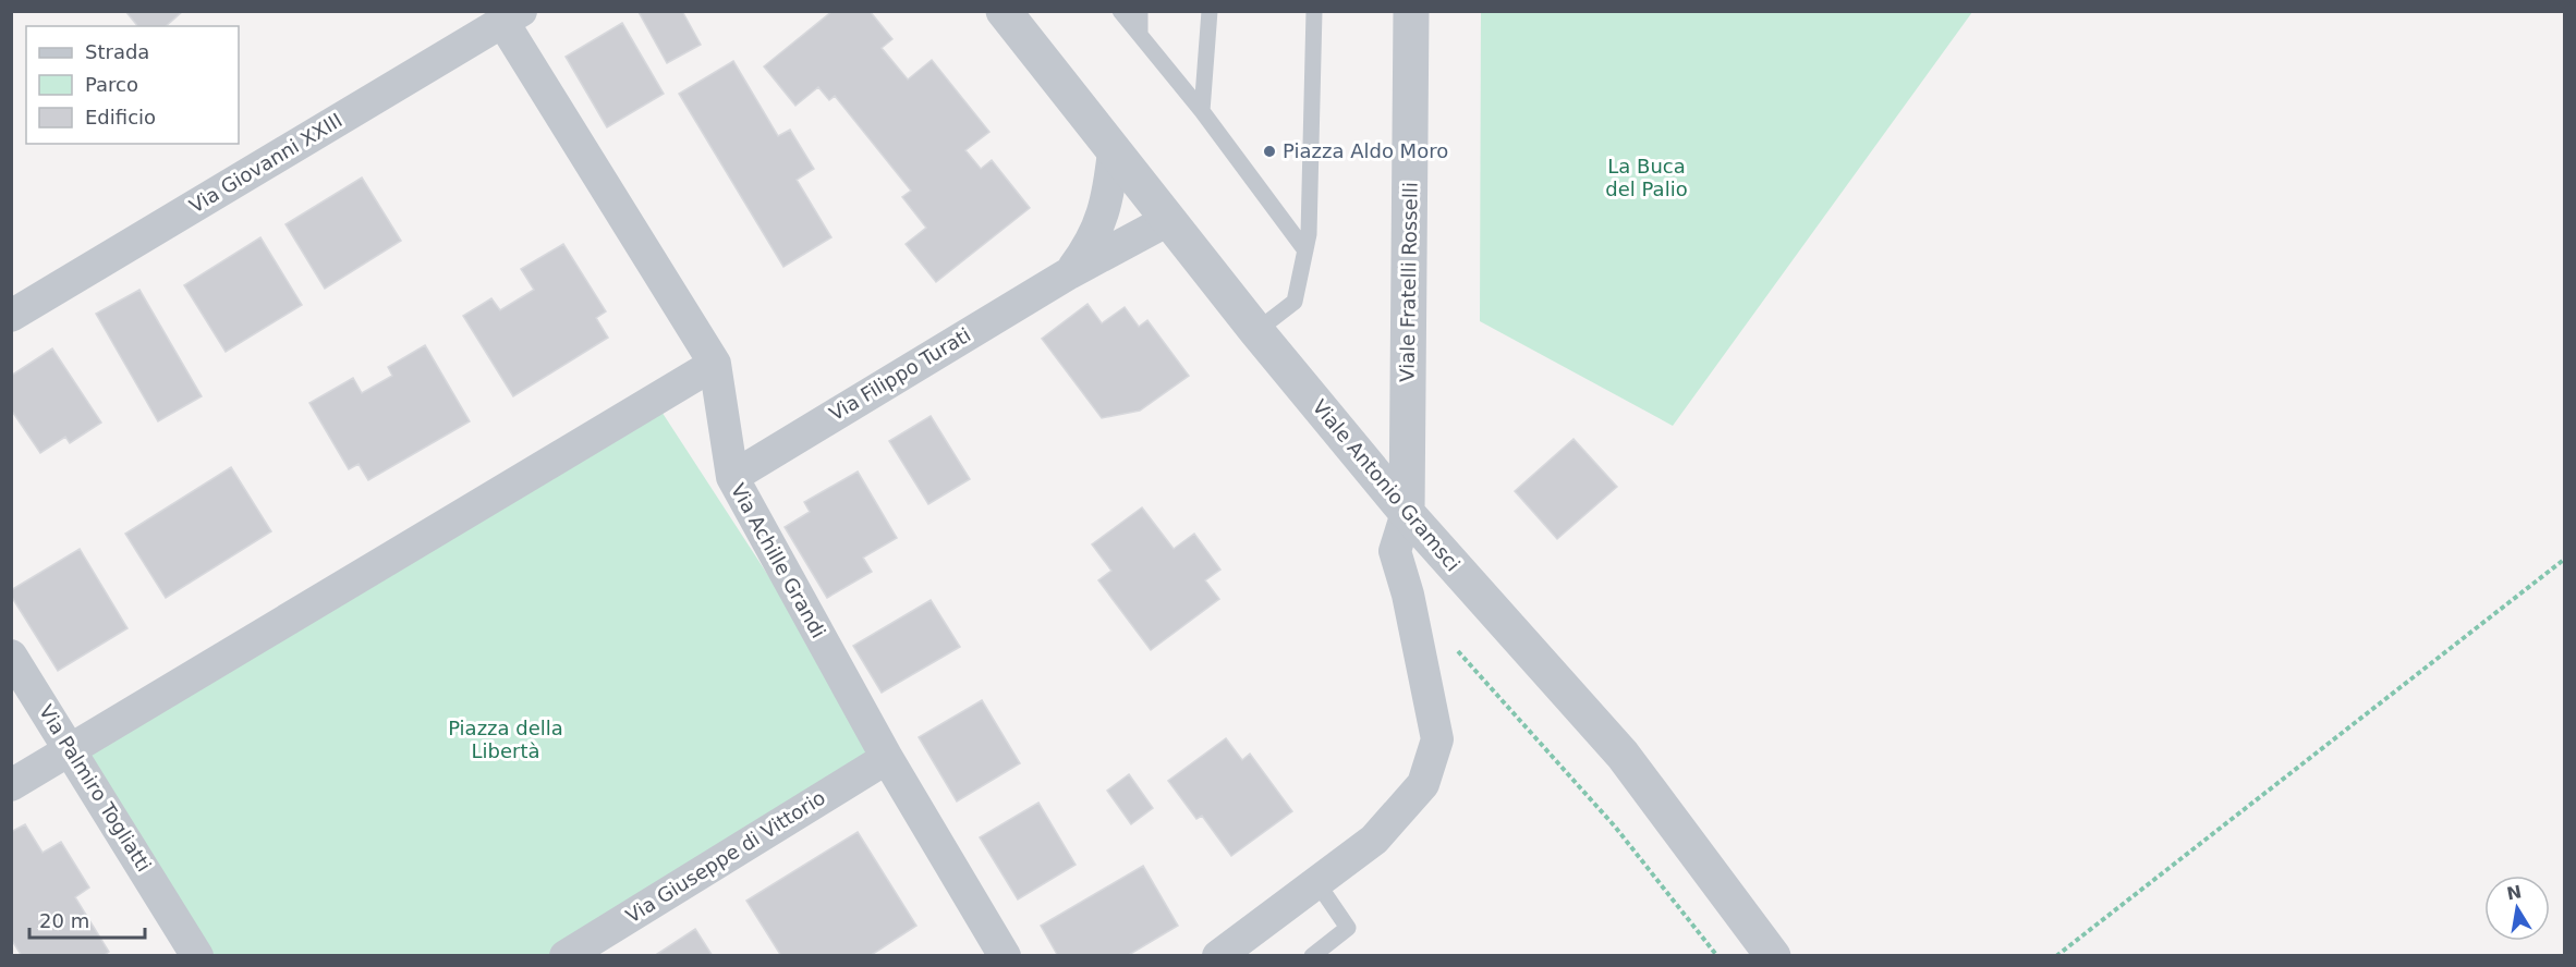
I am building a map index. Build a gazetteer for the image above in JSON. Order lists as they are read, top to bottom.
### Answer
{
  "streets": {
    "street": [
      "Via Giovanni XXIII",
      "Viale Fratelli Rosselli",
      "Via Filippo Turati",
      "Viale Antonio Gramsci",
      "Via Achille Grandi",
      "Via Palmiro Togliatti",
      "Via Giuseppe di Vittorio"
    ]
  },
  "crossings": [
    ["Via Giovanni XXIII", "Via Achille Grandi"],
    ["Viale Fratelli Rosselli", "Viale Antonio Gramsci"],
    ["Via Filippo Turati", "Viale Antonio Gramsci"],
    ["Via Filippo Turati", "Via Achille Grandi"],
    ["Via Achille Grandi", "Via Giuseppe di Vittorio"]
  ],
  "parks": ["La Buca del Palio", "Piazza della Libertà"],
  "places": ["Piazza Aldo Moro"],
  "legend": ["Strada", "Parco", "Edificio"],
  "scale_bar": "20 m",
  "north": "top"
}
